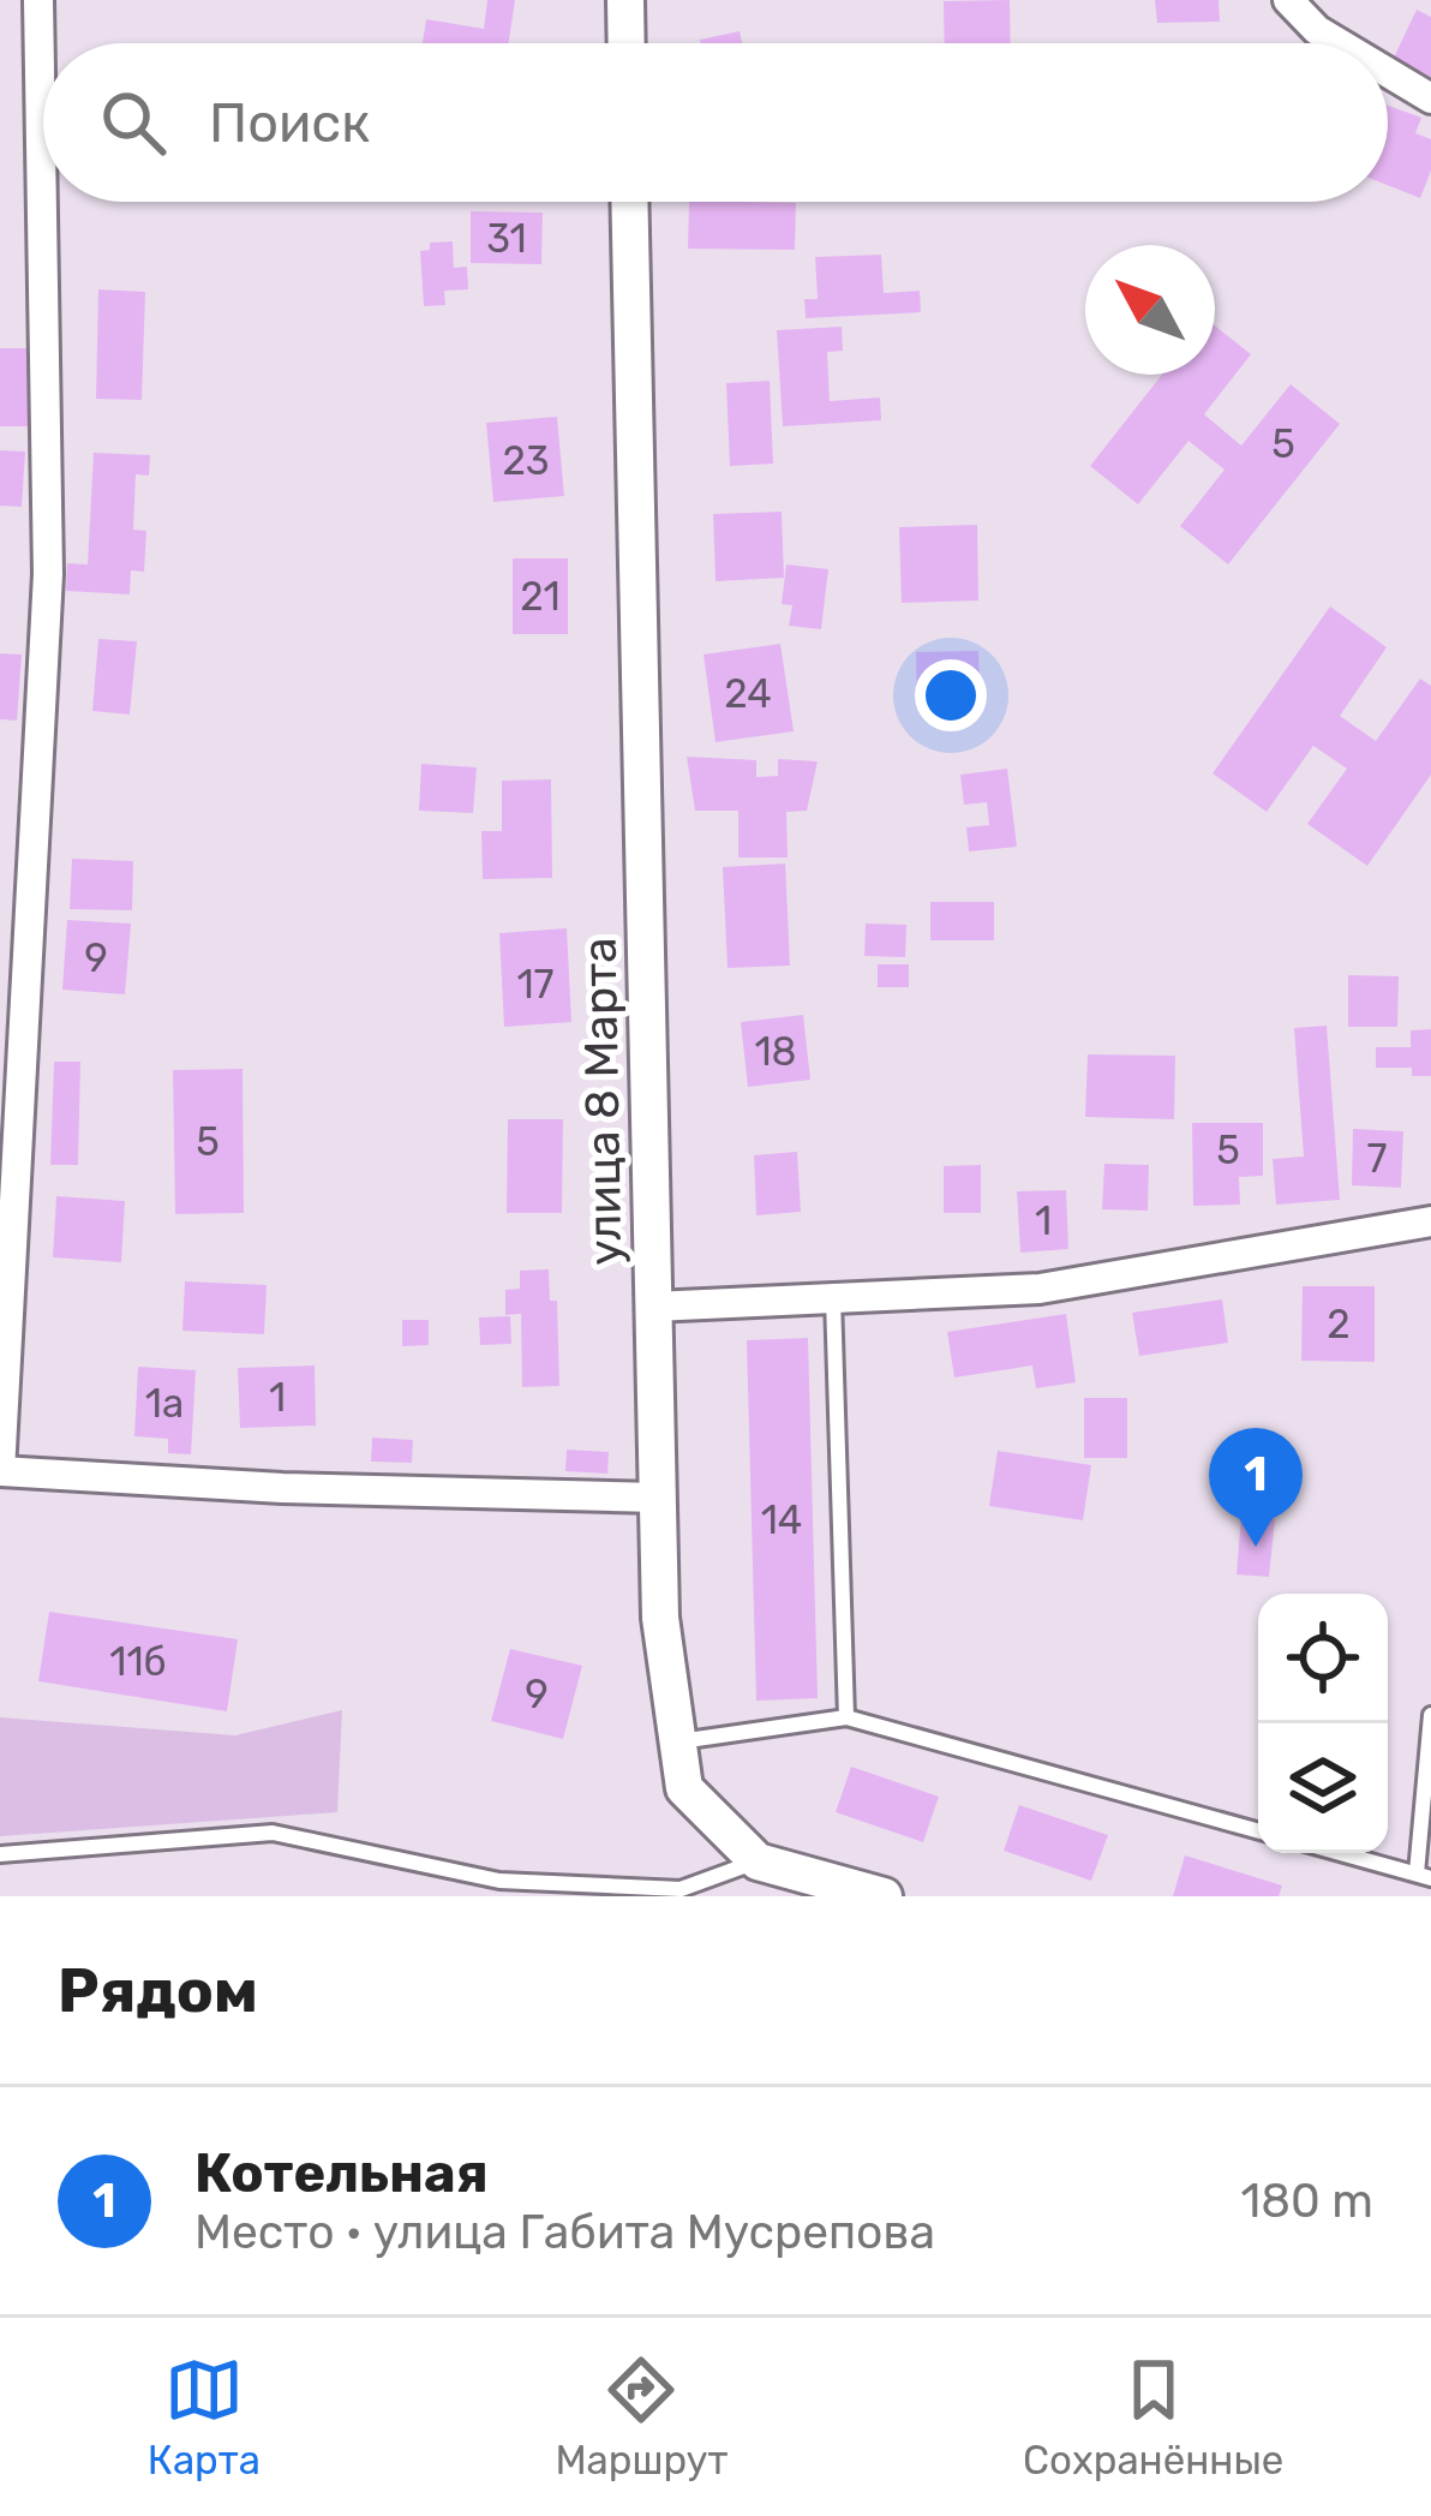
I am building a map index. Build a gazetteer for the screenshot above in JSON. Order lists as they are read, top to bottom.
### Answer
{
  "streets": {
    "street": ["улица 8 Марта"]
  },
  "house_numbers": [
    "31",
    "5",
    "23",
    "21",
    "24",
    "9",
    "17",
    "18",
    "5",
    "5",
    "7",
    "1",
    "2",
    "1",
    "1а",
    "14",
    "11б",
    "9"
  ],
  "north": "top left",
  "page": {
    "search": "Поиск",
    "pins": "1",
    "heading": "Рядом",
    "list": [
      {
        "mark": "1",
        "name": "Котельная",
        "note": "Место · улица Габита Мусрепова",
        "value": "180 m"
      }
    ],
    "nav": ["Карта", "Маршрут", "Сохранённые"]
  }
}
